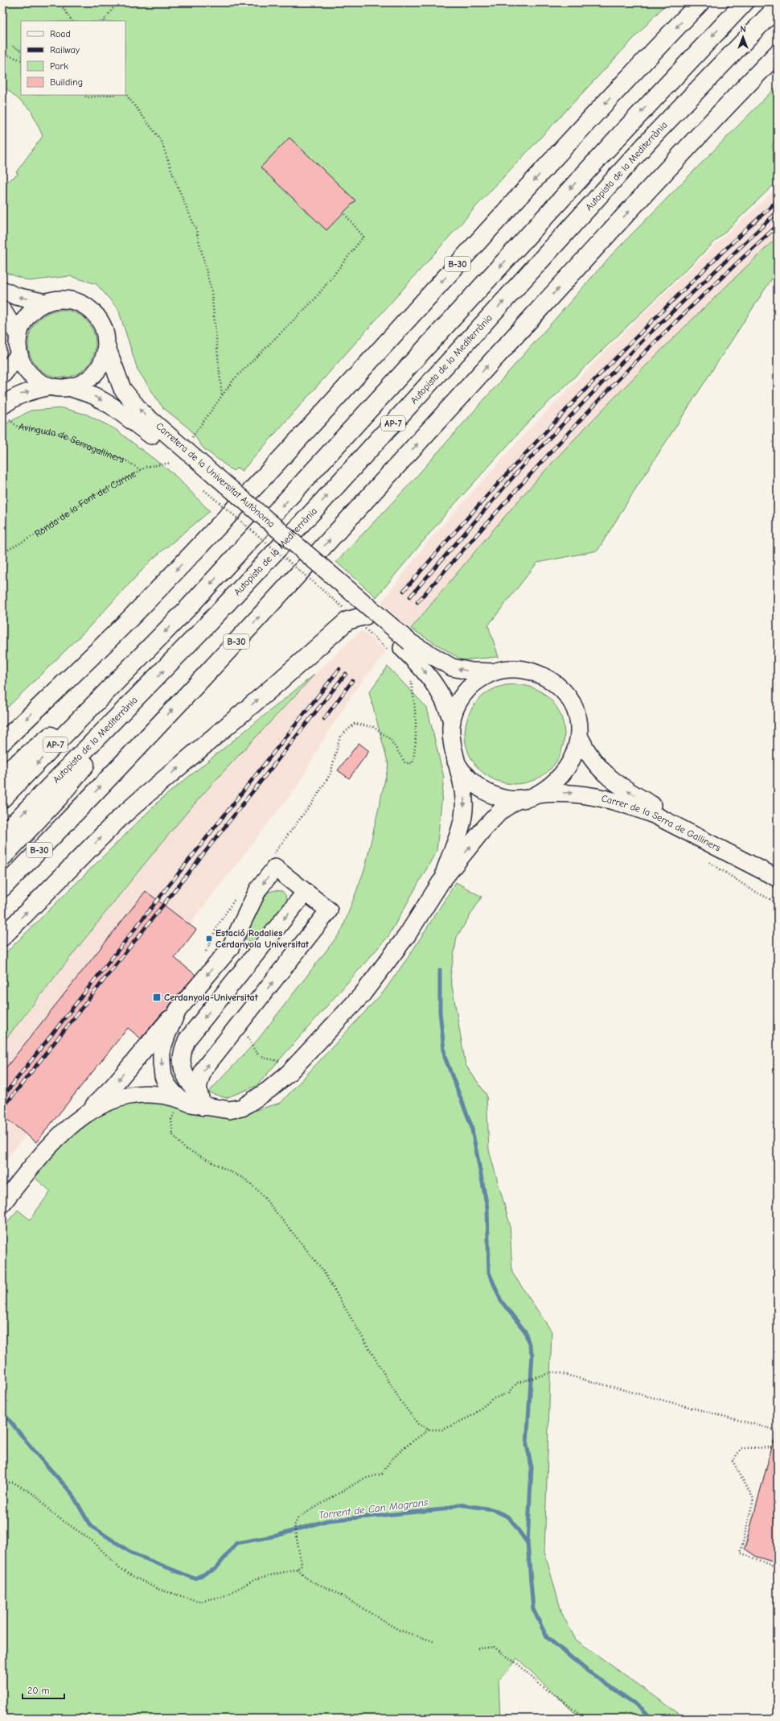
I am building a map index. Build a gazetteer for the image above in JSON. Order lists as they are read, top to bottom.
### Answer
{
  "streets": {
    "highway": ["Autopista de la Mediterrània", "B-30", "AP-7"],
    "street": ["Carretera de la Universitat Autònoma", "Carrer de la Serra de Galliners"],
    "path": ["Avinguda de Serragalliners", "Ronda de la Font del Carme"]
  },
  "crossings": [
    ["Avinguda de Serragalliners", "Ronda de la Font del Carme"]
  ],
  "water": ["Torrent de Can Magrans"],
  "places": {
    "transit": ["Estació Rodalies Cerdanyola Universitat", "Cerdanyola-Universitat"]
  },
  "legend": [
    "Road",
    "Railway",
    "Park",
    "Building"
  ],
  "scale_bar": "20 m",
  "north": "top"
}
